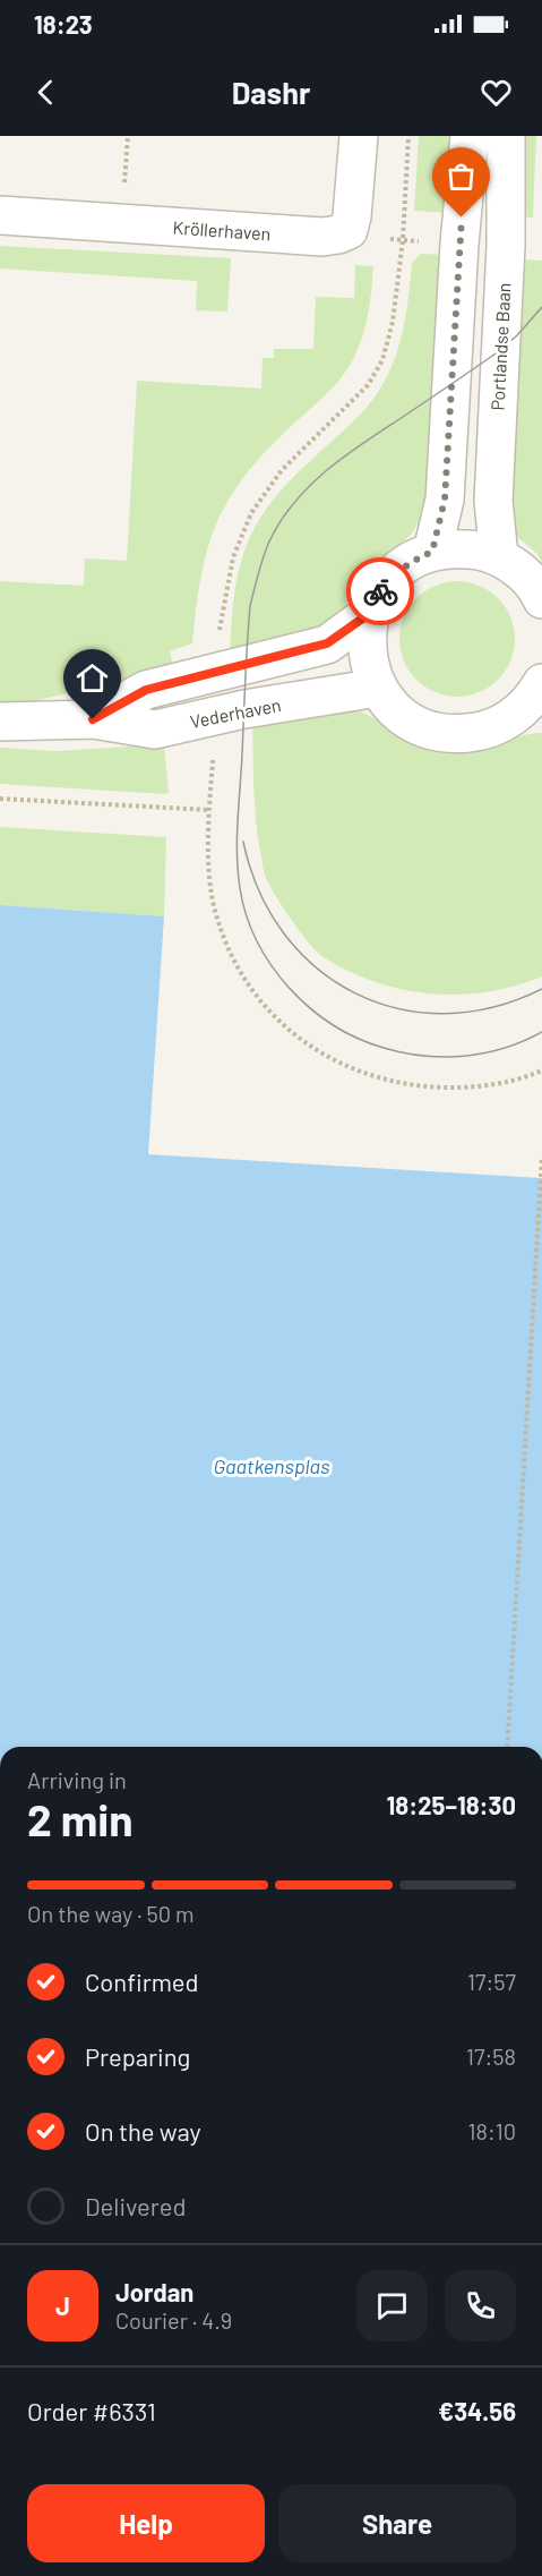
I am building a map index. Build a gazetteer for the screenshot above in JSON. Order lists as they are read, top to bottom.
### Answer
{
  "streets": {
    "street": ["Kröllerhaven", "Portlandse Baan", "Vederhaven"]
  },
  "water": ["Gaatkensplas"],
  "page": {
    "status": "18:23",
    "header": "Dashr",
    "heading": ["2 min", "Arriving in", "18:25–18:30"],
    "panel": [
      "Jordan",
      "Courier · 4.9",
      "Order #6331",
      "€34.56"
    ],
    "bar": "On the way · 50 m",
    "list": [
      ["Confirmed", "17:57"],
      ["Preparing", "17:58"],
      ["On the way", "18:10"],
      "Delivered"
    ],
    "round": "J",
    "buttons": ["Help", "Share"]
  }
}
